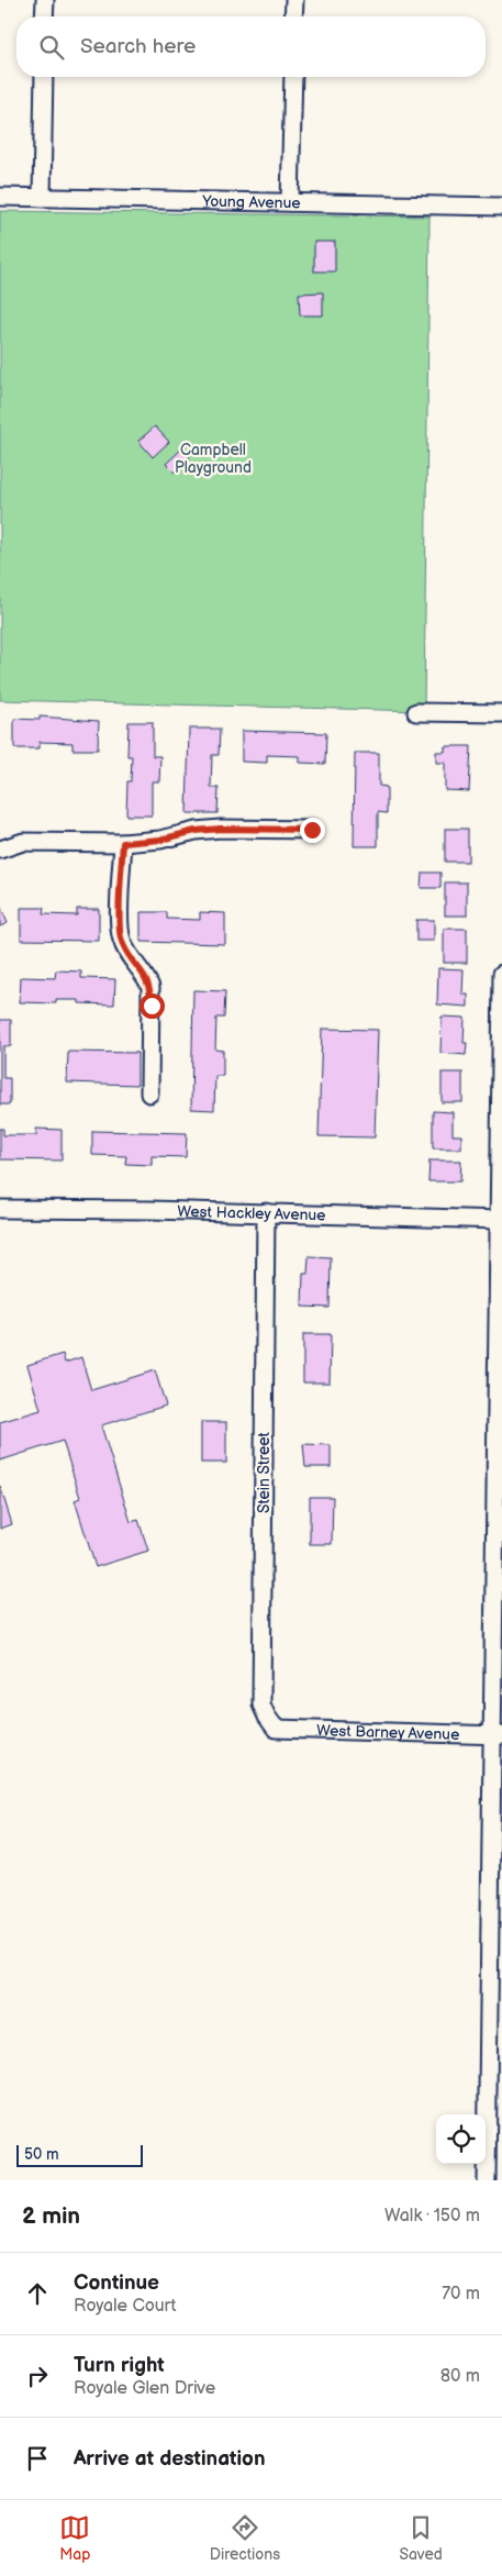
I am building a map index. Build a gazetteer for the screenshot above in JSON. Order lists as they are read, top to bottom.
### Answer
{
  "streets": {
    "street": [
      "Young Avenue",
      "West Hackley Avenue",
      "Stein Street",
      "West Barney Avenue"
    ]
  },
  "crossings": [
    ["West Hackley Avenue", "Stein Street"],
    ["Stein Street", "West Barney Avenue"]
  ],
  "parks": ["Campbell Playground"],
  "scale_bar": "50 m",
  "page": {
    "search": "Search here",
    "scale": "50 m",
    "heading": ["2 min", "Walk · 150 m"],
    "list": [
      ["Continue", "Royale Court", "70 m"],
      ["Turn right", "Royale Glen Drive", "80 m"],
      "Arrive at destination"
    ],
    "nav": ["Map", "Directions", "Saved"]
  }
}
